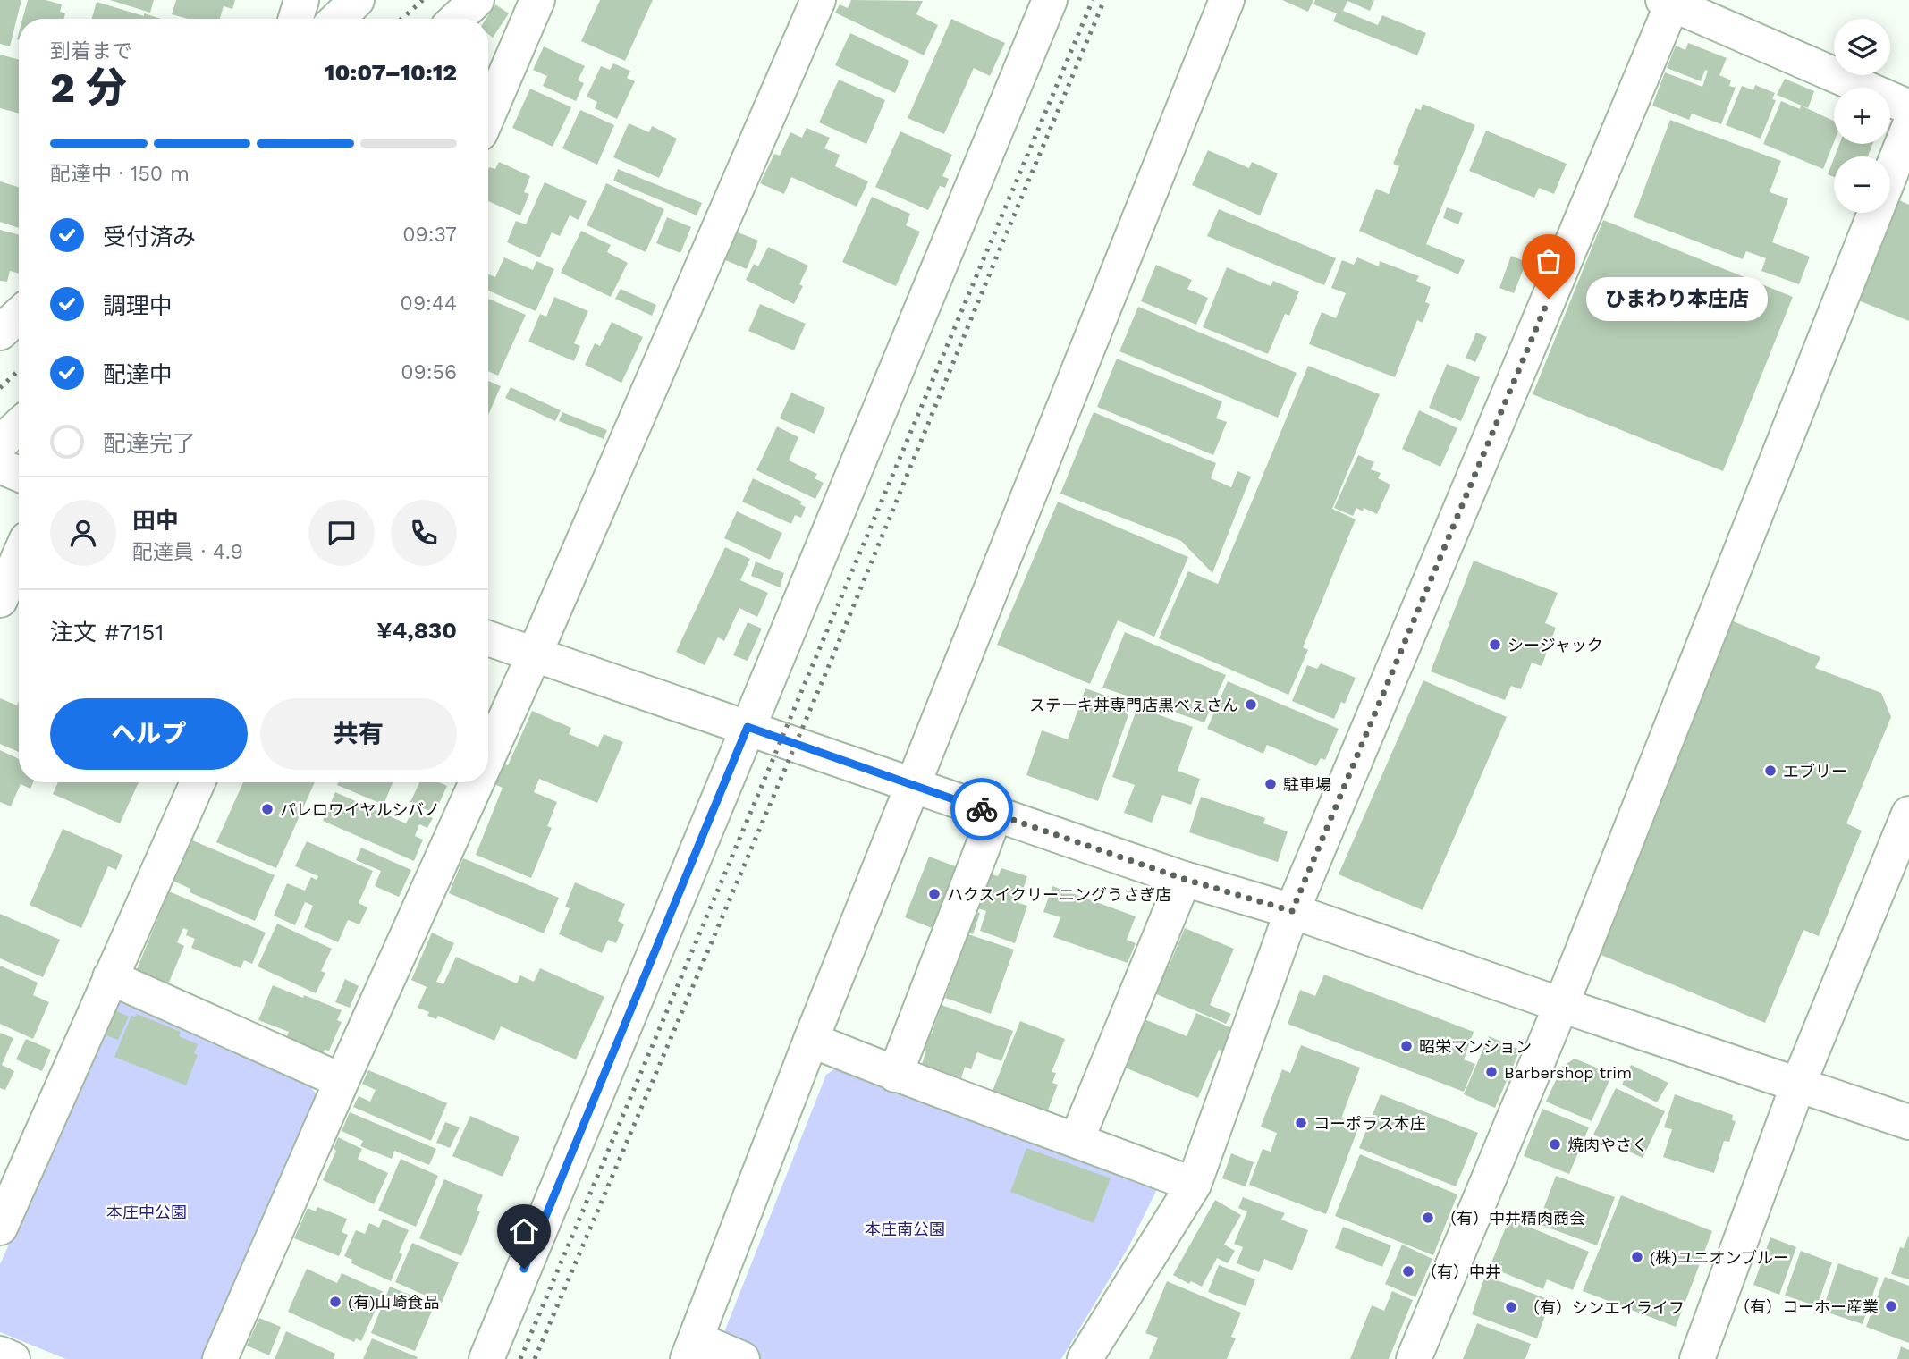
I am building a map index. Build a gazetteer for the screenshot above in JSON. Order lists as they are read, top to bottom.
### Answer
{
  "parks": ["本庄中公園", "本庄南公園"],
  "places": [
    "ひまわり本庄店",
    "シージャック",
    "ステーキ丼専門店黒べぇさん",
    "エブリー",
    "駐車場",
    "パレロワイヤルシバノ",
    "ハクスイクリーニングうさぎ店",
    "昭栄マンション",
    "Barbershop trim",
    "コーポラス本庄",
    "焼肉やさく",
    "（有）中井精肉商会",
    "(株)ユニオンブルー",
    "（有）中井",
    "(有)山崎食品",
    "（有）コーホー産業",
    "（有）シンエイライフ"
  ],
  "page": {
    "map_buttons": ["+", "−"],
    "heading": ["2 分", "到着まで", "10:07–10:12"],
    "panel": [
      "田中",
      "配達員 · 4.9",
      "注文 #7151",
      "¥4,830"
    ],
    "bar": "配達中 · 150 m",
    "list": [
      ["受付済み", "09:37"],
      ["調理中", "09:44"],
      ["配達中", "09:56"],
      "配達完了"
    ],
    "bubble": "ひまわり本庄店",
    "buttons": ["ヘルプ", "共有"]
  }
}
